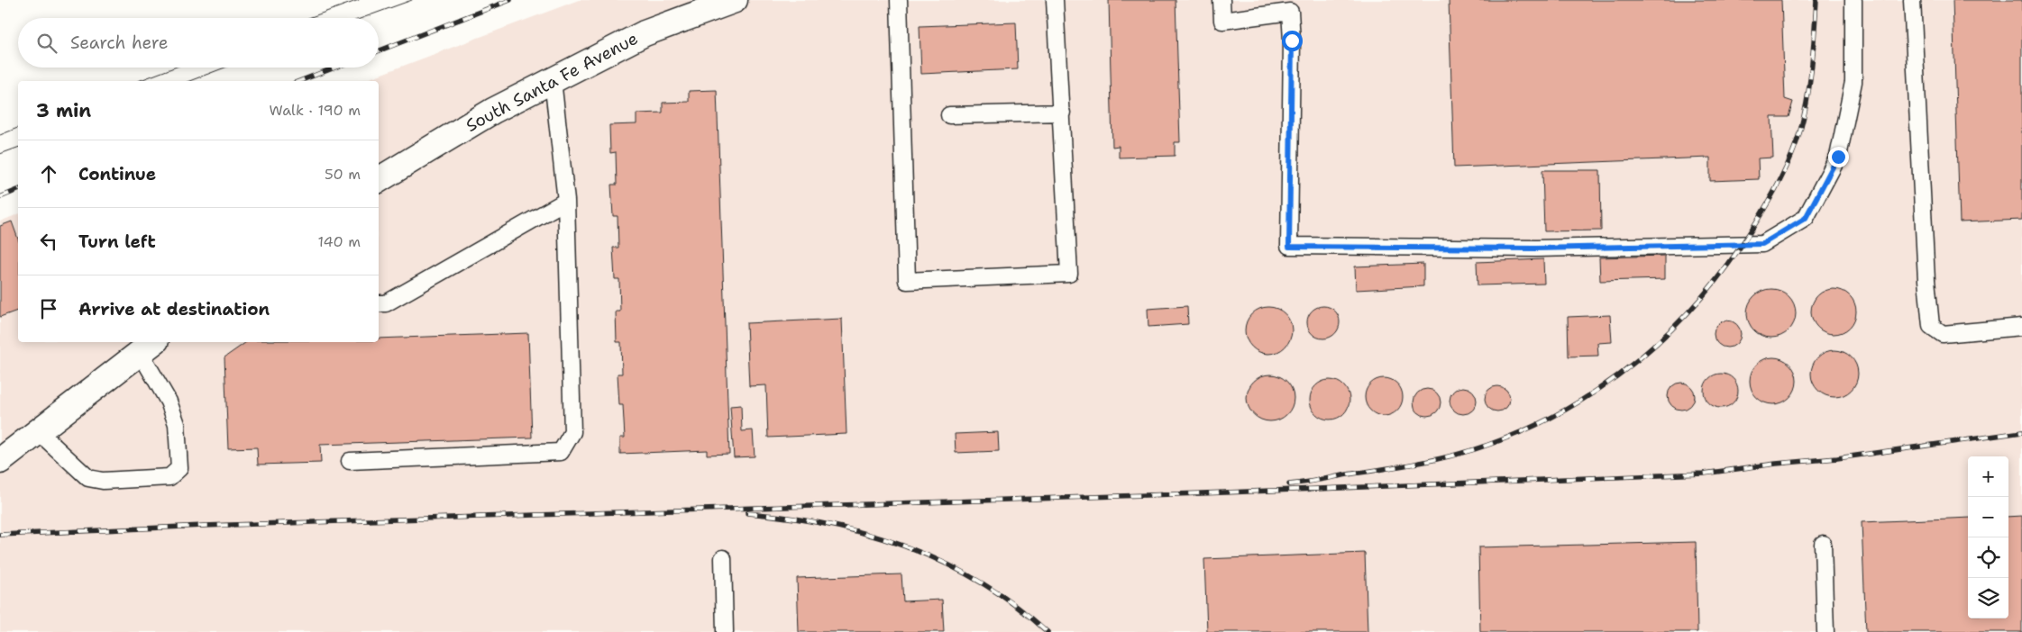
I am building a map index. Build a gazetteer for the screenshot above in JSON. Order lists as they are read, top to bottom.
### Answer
{
  "streets": {
    "main road": ["South Santa Fe Avenue"]
  },
  "page": {
    "search": "Search here",
    "heading": ["3 min", "Walk · 190 m"],
    "list": [
      ["Continue", "50 m"],
      ["Turn left", "140 m"],
      "Arrive at destination"
    ],
    "map_buttons": ["+", "−"]
  }
}
